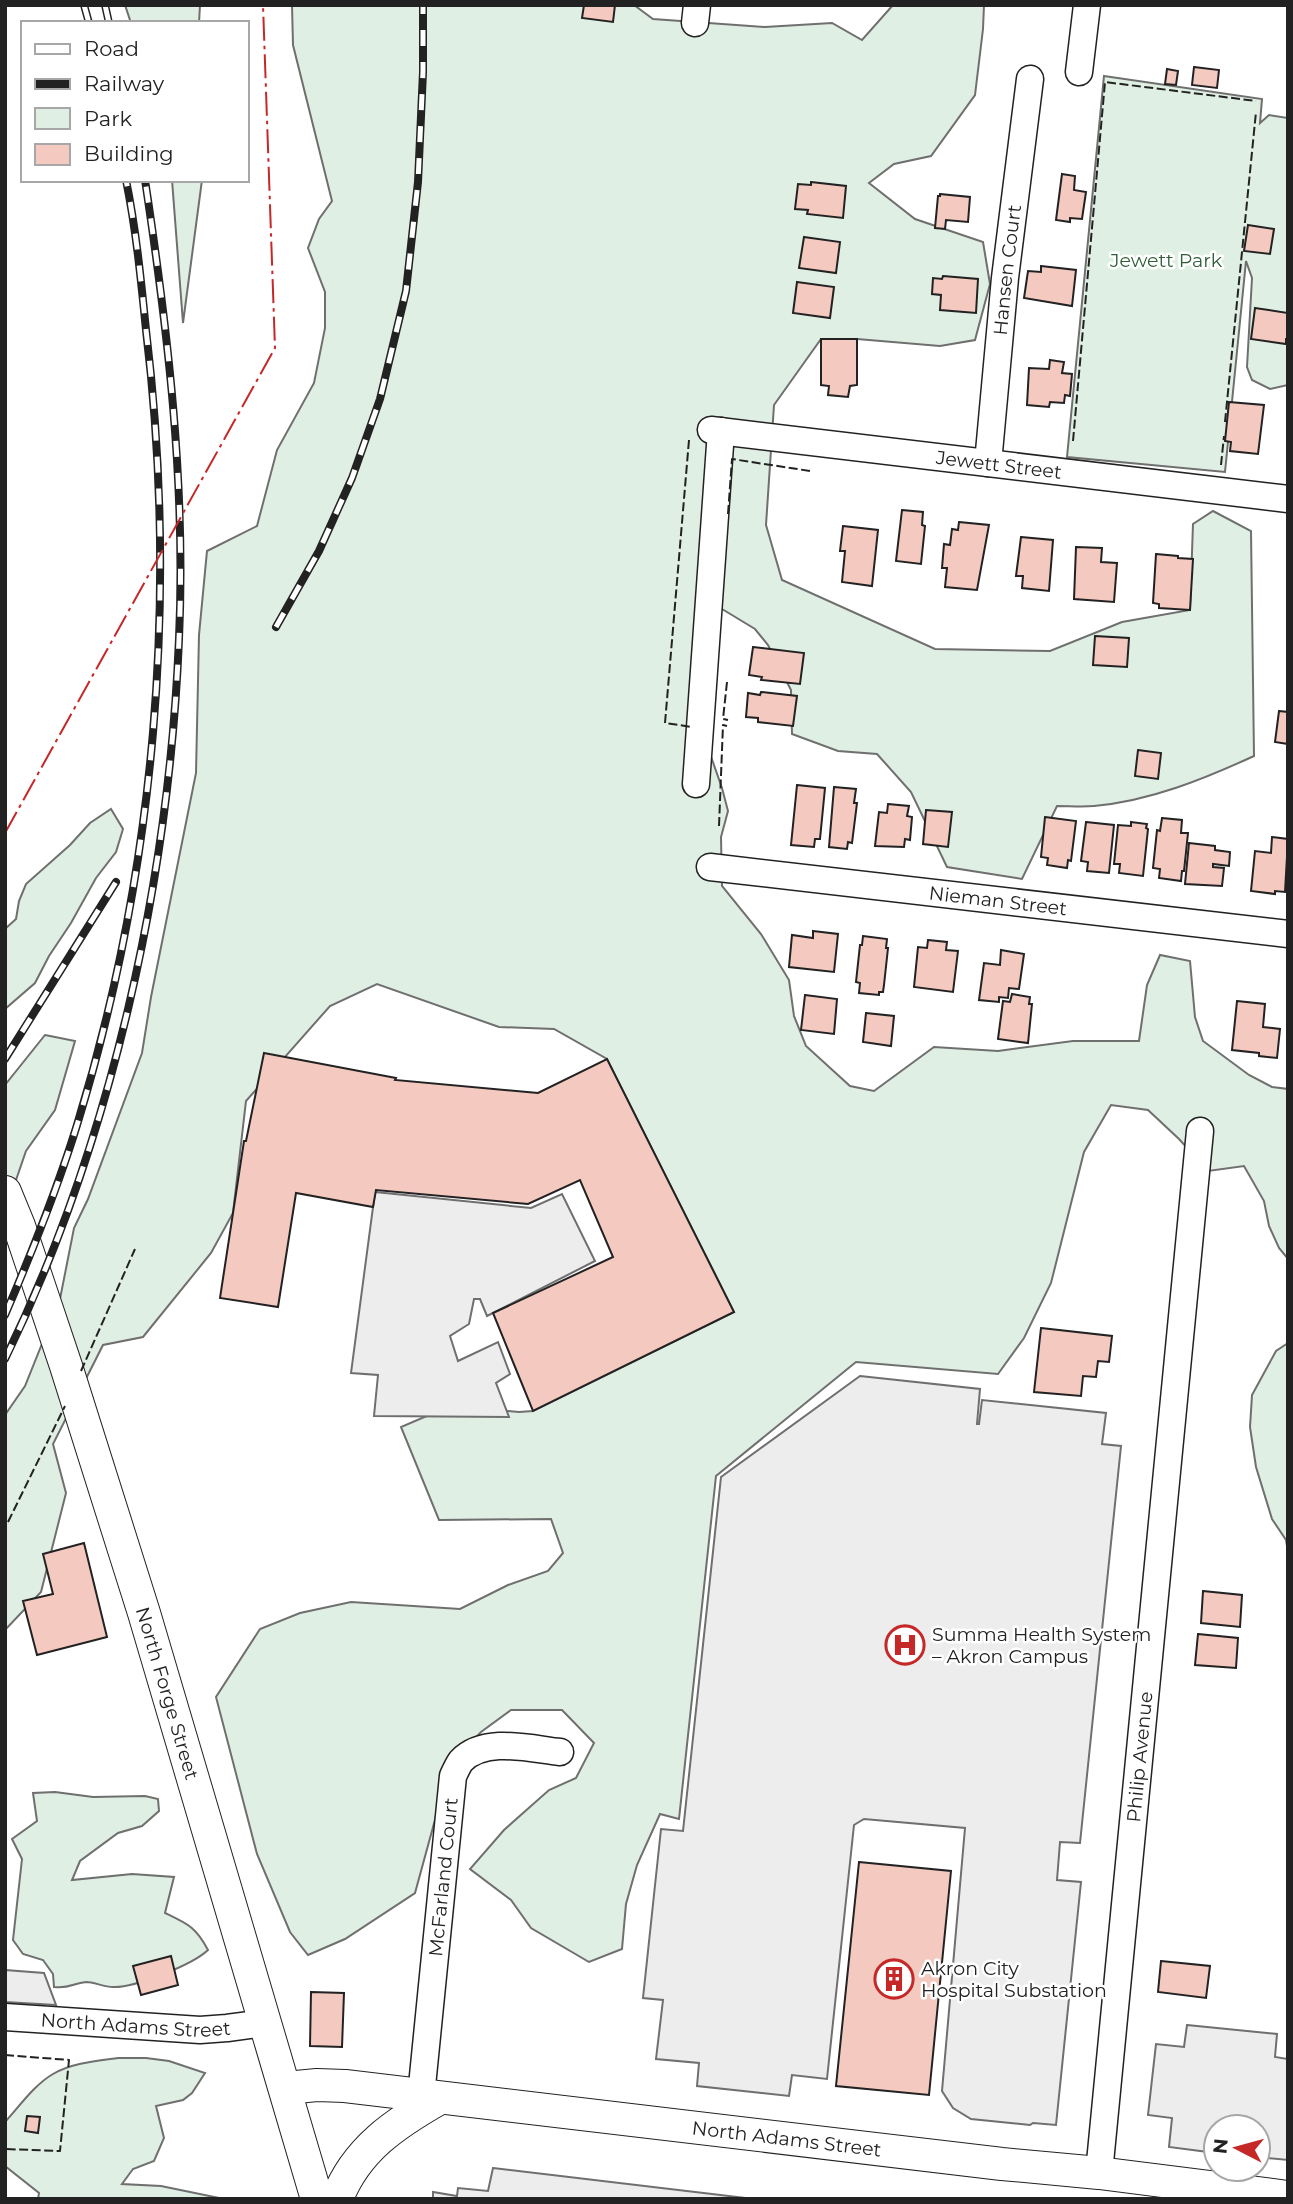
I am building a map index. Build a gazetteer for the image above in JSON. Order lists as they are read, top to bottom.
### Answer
{
  "streets": {
    "street": [
      "Hansen Court",
      "Jewett Street",
      "Nieman Street",
      "North Forge Street",
      "Philip Avenue",
      "McFarland Court",
      "North Adams Street"
    ]
  },
  "crossings": [
    ["Hansen Court", "Jewett Street"],
    ["North Forge Street", "North Adams Street"],
    ["Philip Avenue", "North Adams Street"],
    ["McFarland Court", "North Adams Street"]
  ],
  "parks": ["Jewett Park"],
  "places": {
    "hospital": ["Summa Health System – Akron Campus"],
    "building": ["Akron City Hospital Substation"]
  },
  "legend": [
    "Road",
    "Railway",
    "Park",
    "Building"
  ],
  "north": "left"
}
